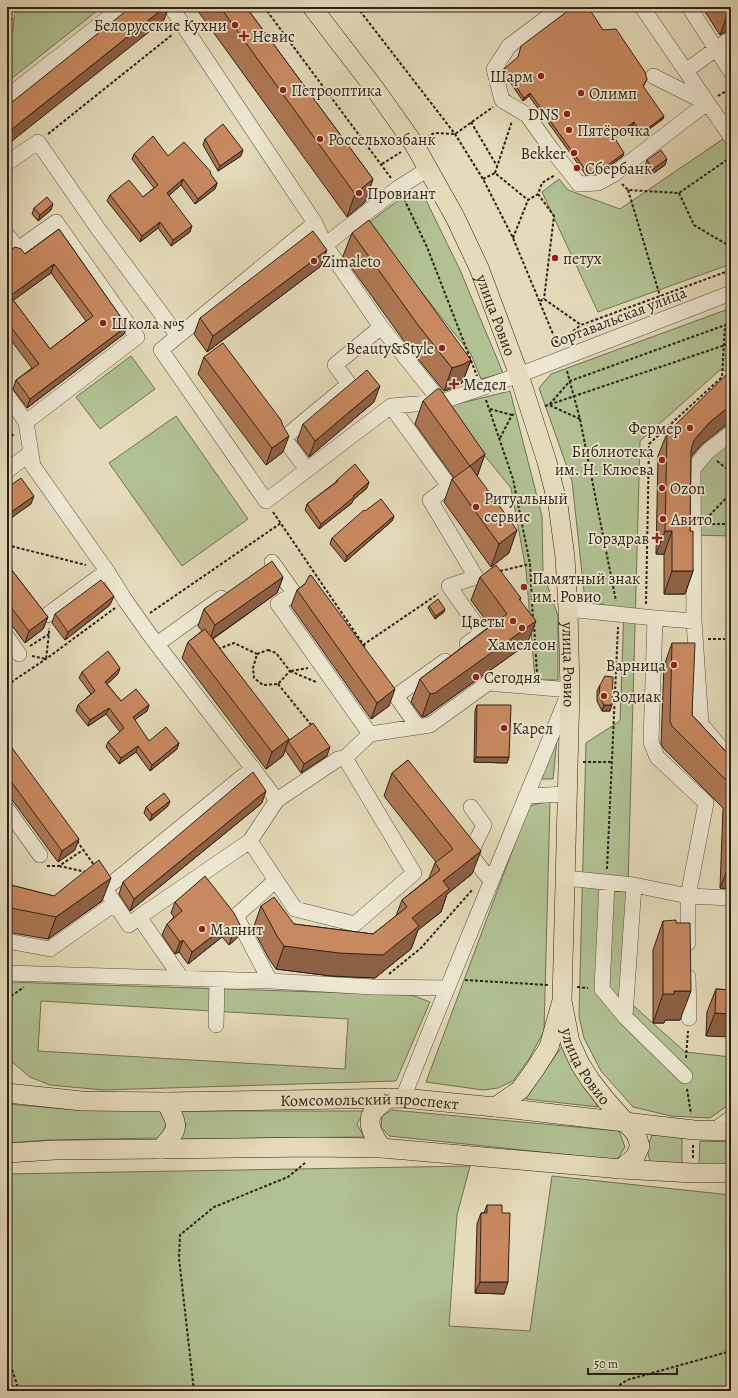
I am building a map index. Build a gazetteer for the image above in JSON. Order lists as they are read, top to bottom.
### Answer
{
  "streets": {
    "main road": ["улица Ровио", "Комсомольский проспект"],
    "street": ["Сортавальская улица"]
  },
  "crossings": [
    ["улица Ровио", "Сортавальская улица"],
    ["улица Ровио", "Комсомольский проспект"]
  ],
  "places": {
    "other": [
      "Белорусские Кухни",
      "Шарм",
      "Петрооптика",
      "Олимп",
      "DNS",
      "Пятёрочка",
      "Россельхозбанк",
      "Bekker",
      "Сбербанк",
      "Провиант",
      "петух",
      "Zimaleto",
      "Школа №5",
      "Beauty&Style",
      "Фермер",
      "Библиотека им. Н. Клюева",
      "Ozon",
      "Ритуальный сервис",
      "Авито",
      "Памятный знак им. Ровио",
      "Цветы",
      "Хамелеон",
      "Варница",
      "Сегодня",
      "Зодиак",
      "Карел",
      "Магнит"
    ],
    "health": ["Невис", "Медел", "Горздрав"]
  },
  "scale_bar": "50 m"
}
